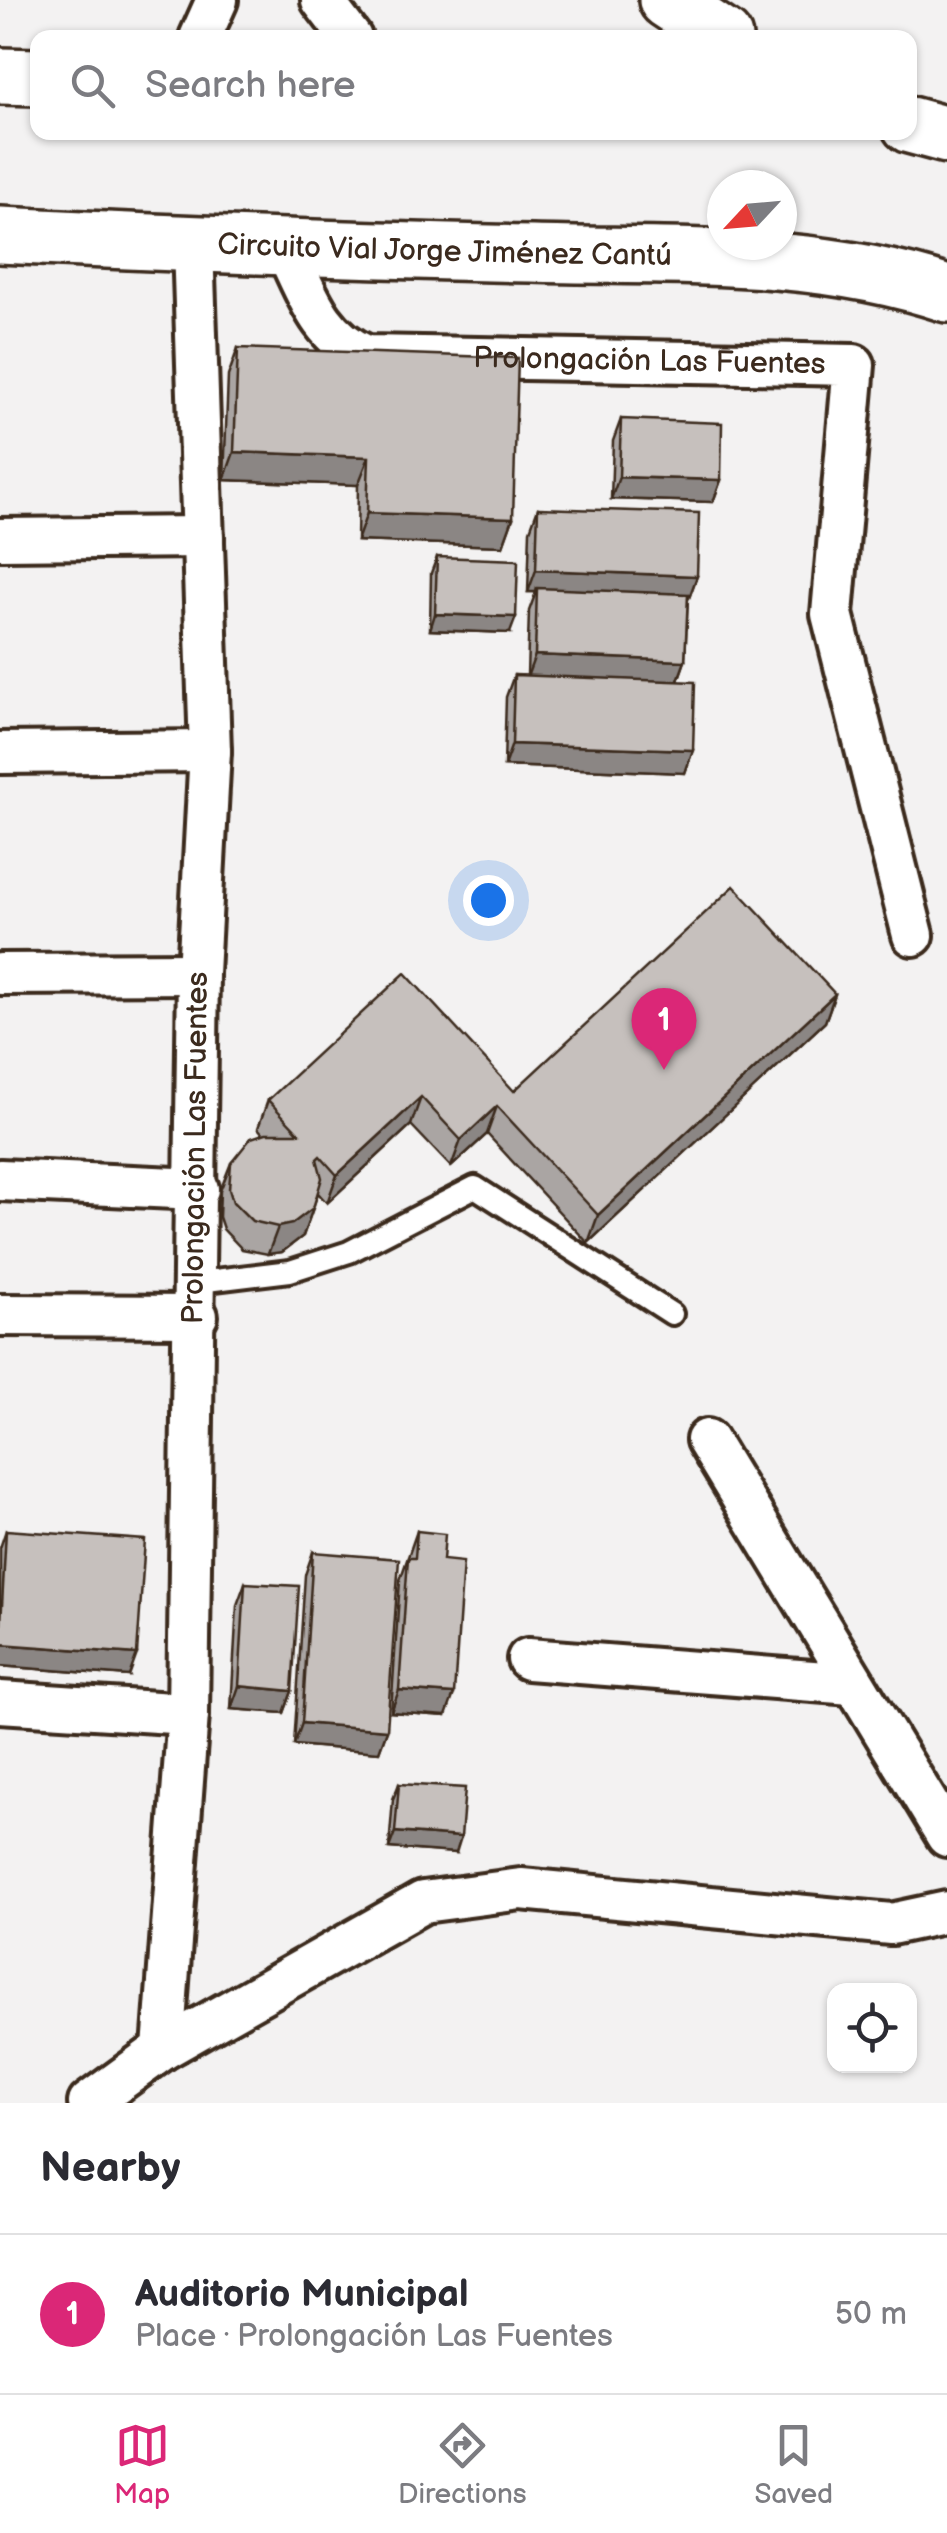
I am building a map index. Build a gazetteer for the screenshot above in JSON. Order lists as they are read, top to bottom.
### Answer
{
  "streets": {
    "main road": ["Circuito Vial Jorge Jiménez Cantú"],
    "street": ["Prolongación Las Fuentes"]
  },
  "crossings": [
    ["Circuito Vial Jorge Jiménez Cantú", "Prolongación Las Fuentes"]
  ],
  "north": "bottom left",
  "page": {
    "search": "Search here",
    "pins": "1",
    "heading": "Nearby",
    "list": [
      {
        "mark": "1",
        "name": "Auditorio Municipal",
        "note": "Place · Prolongación Las Fuentes",
        "value": "50 m"
      }
    ],
    "nav": ["Map", "Directions", "Saved"]
  }
}
